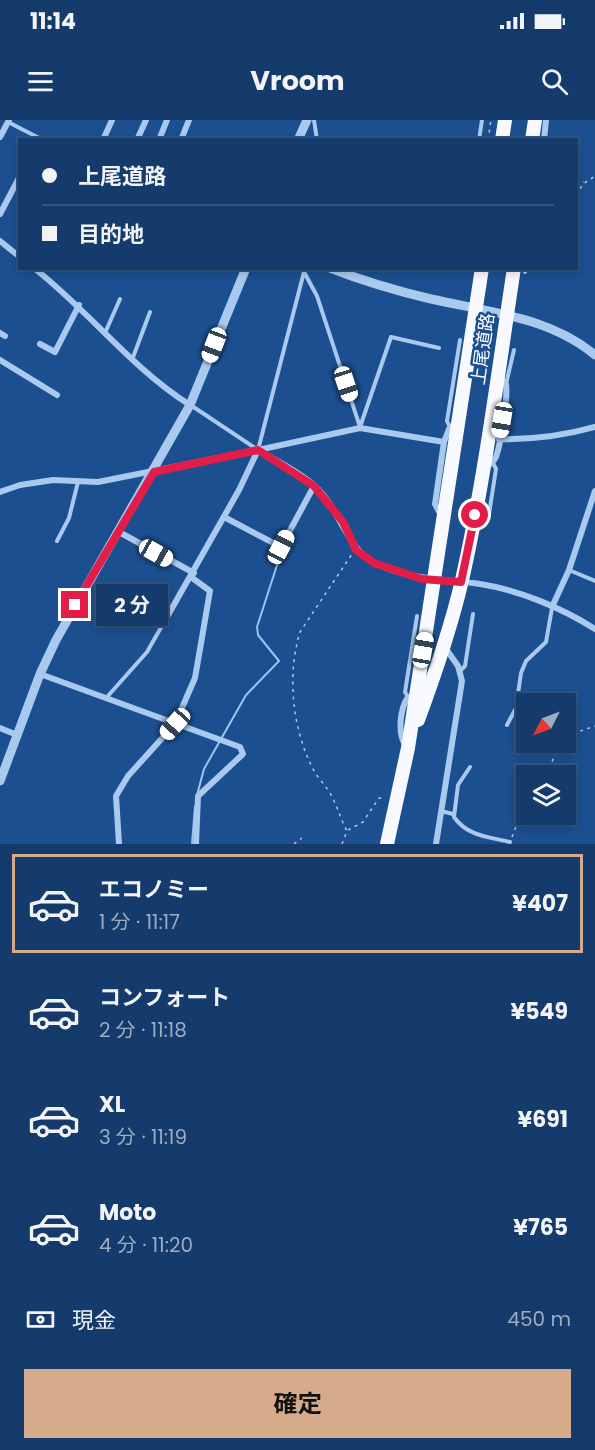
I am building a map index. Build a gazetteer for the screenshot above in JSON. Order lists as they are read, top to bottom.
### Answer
{
  "streets": {
    "highway": ["上尾道路"]
  },
  "north": "bottom left",
  "page": {
    "status": "11:14",
    "header": "Vroom",
    "banner": ["上尾道路", "目的地"],
    "bubble": "2 分",
    "list": [
      {
        "name": "エコノミー",
        "note": "1 分 · 11:17",
        "value": "¥407"
      },
      {
        "name": "コンフォート",
        "note": "2 分 · 11:18",
        "value": "¥549"
      },
      {
        "name": "XL",
        "note": "3 分 · 11:19",
        "value": "¥691"
      },
      {
        "name": "Moto",
        "note": "4 分 · 11:20",
        "value": "¥765"
      }
    ],
    "pay": ["現金", "450 m"],
    "buttons": "確定"
  }
}
